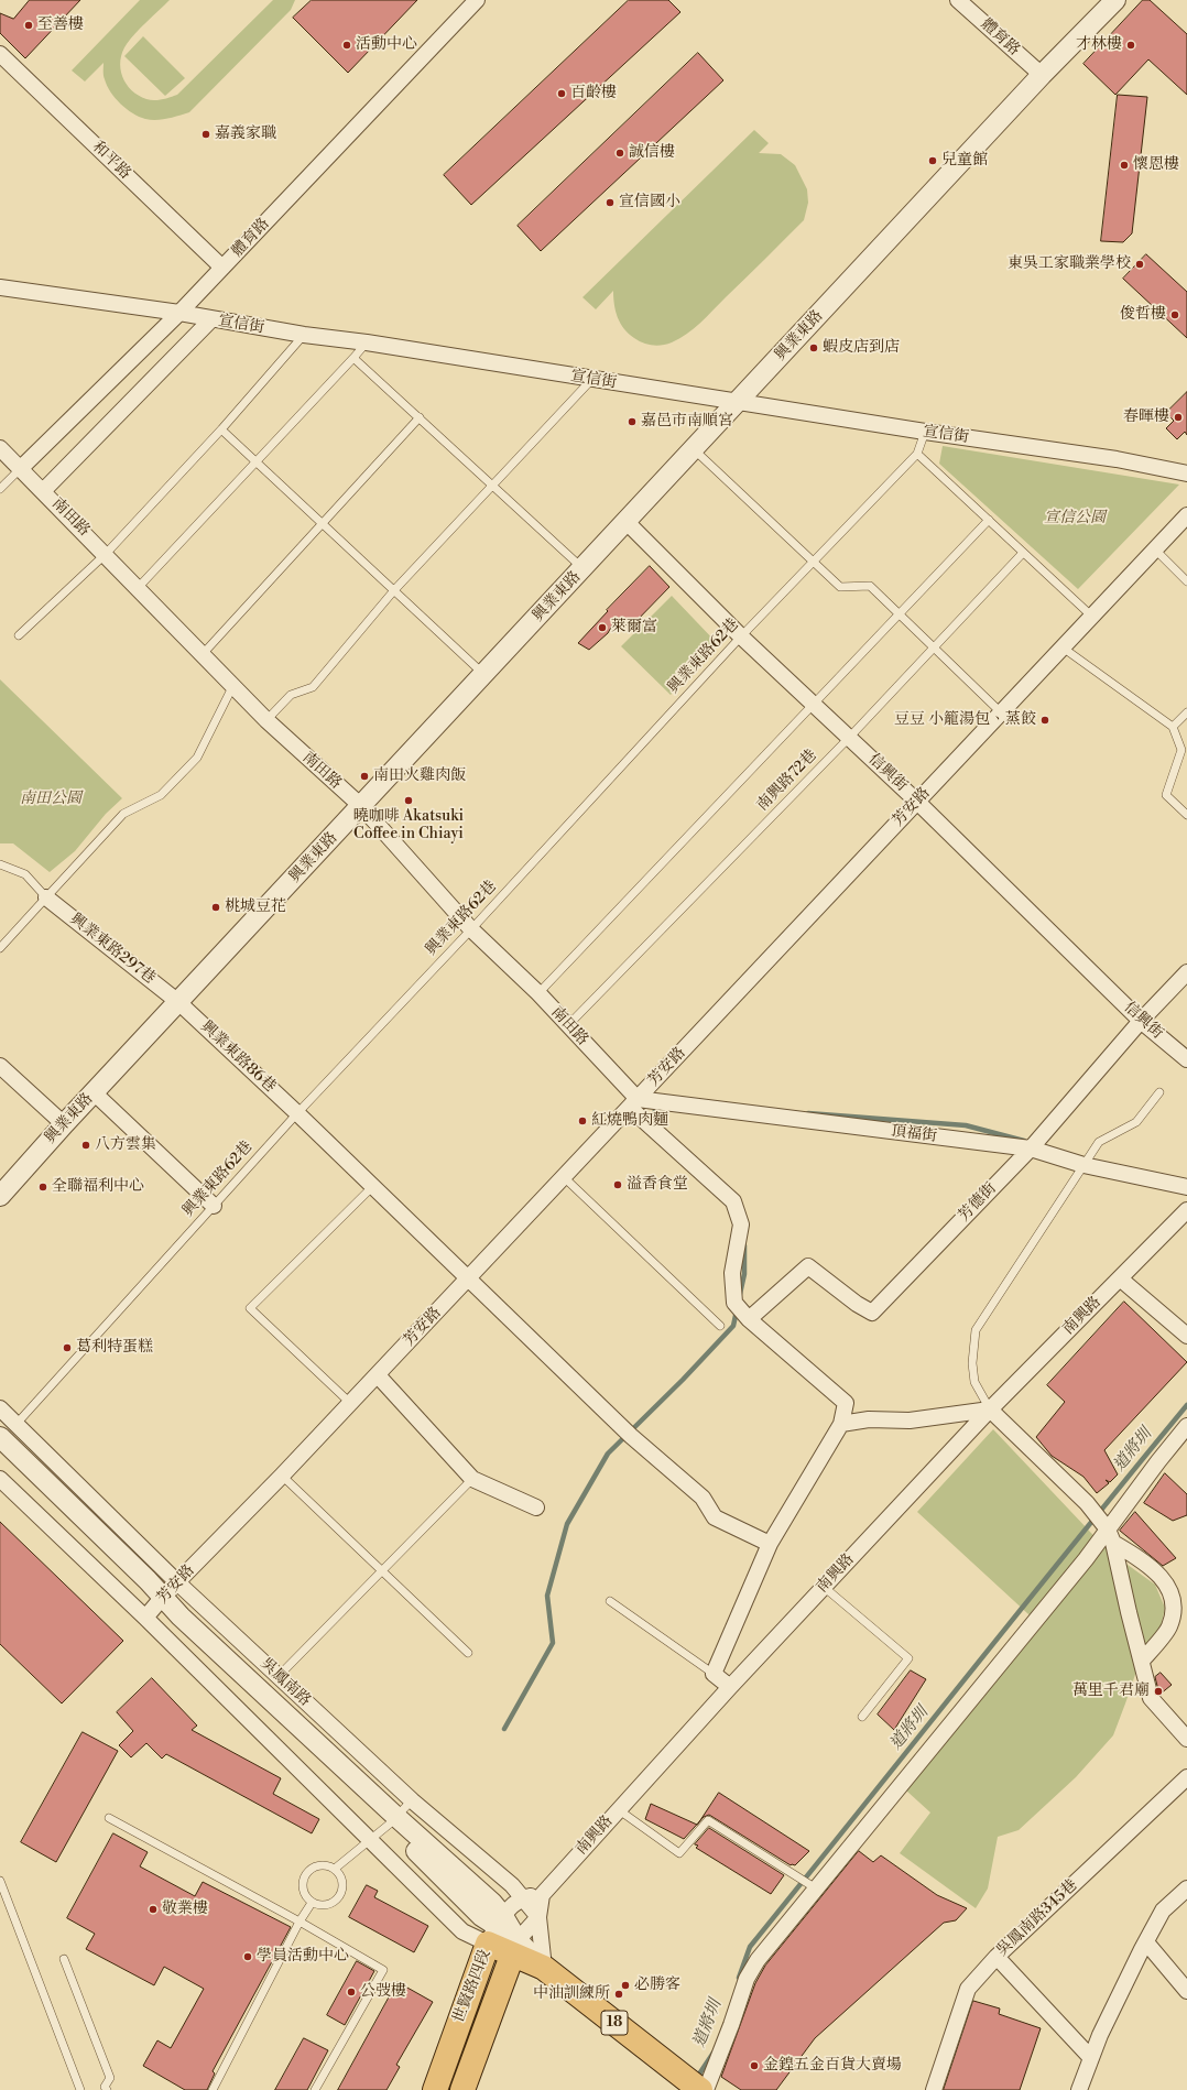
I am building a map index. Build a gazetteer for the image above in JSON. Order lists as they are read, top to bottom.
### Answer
{
  "streets": {
    "main road": ["世賢路四段", "18"],
    "street": [
      "體育路",
      "和平路",
      "宣信街",
      "興業東路",
      "南田路",
      "信興街",
      "芳安路",
      "興業東路297巷",
      "興業東路86巷",
      "頂福街",
      "芳德街",
      "南興路",
      "吳鳳南路",
      "吳鳳南路345巷"
    ],
    "lane": ["興業東路62巷", "南興路72巷"]
  },
  "crossings": [
    ["體育路", "和平路"],
    ["體育路", "宣信街"],
    ["體育路", "興業東路"],
    ["體育路", "南田路"],
    ["宣信街", "興業東路"],
    ["宣信街", "興業東路62巷"],
    ["興業東路", "南田路"],
    ["興業東路", "信興街"],
    ["興業東路", "興業東路297巷"],
    ["興業東路", "興業東路86巷"],
    ["南田路", "興業東路62巷"],
    ["南田路", "南興路72巷"],
    ["南田路", "芳安路"],
    ["南田路", "頂福街"],
    ["南田路", "芳德街"],
    ["興業東路62巷", "信興街"],
    ["興業東路62巷", "興業東路86巷"],
    ["興業東路62巷", "吳鳳南路"],
    ["信興街", "南興路72巷"],
    ["信興街", "芳安路"],
    ["信興街", "芳德街"],
    ["芳安路", "興業東路86巷"],
    ["芳安路", "頂福街"],
    ["芳安路", "吳鳳南路"],
    ["興業東路297巷", "興業東路86巷"],
    ["頂福街", "芳德街"],
    ["吳鳳南路", "世賢路四段"],
    ["吳鳳南路", "18"],
    ["世賢路四段", "18"]
  ],
  "water": ["道將圳"],
  "parks": ["宣信公園", "南田公園"],
  "places": [
    "至善樓",
    "活動中心",
    "才林樓",
    "百齡樓",
    "嘉義家職",
    "誠信樓",
    "兒童館",
    "懷恩樓",
    "宣信國小",
    "東吳工家職業學校",
    "俊哲樓",
    "蝦皮店到店",
    "春暉樓",
    "嘉邑市南順宮",
    "萊爾富",
    "豆豆 小籠湯包、蒸餃",
    "南田火雞肉飯",
    "曉咖啡 Akatsuki Coffee in Chiayi",
    "桃城豆花",
    "紅燒鴨肉麵",
    "八方雲集",
    "溢香食堂",
    "全聯福利中心",
    "葛利特蛋糕",
    "萬里千君廟",
    "敬業樓",
    "學員活動中心",
    "必勝客",
    "公弢樓",
    "中油訓練所",
    "金鍠五金百貨大賣場"
  ]
}
